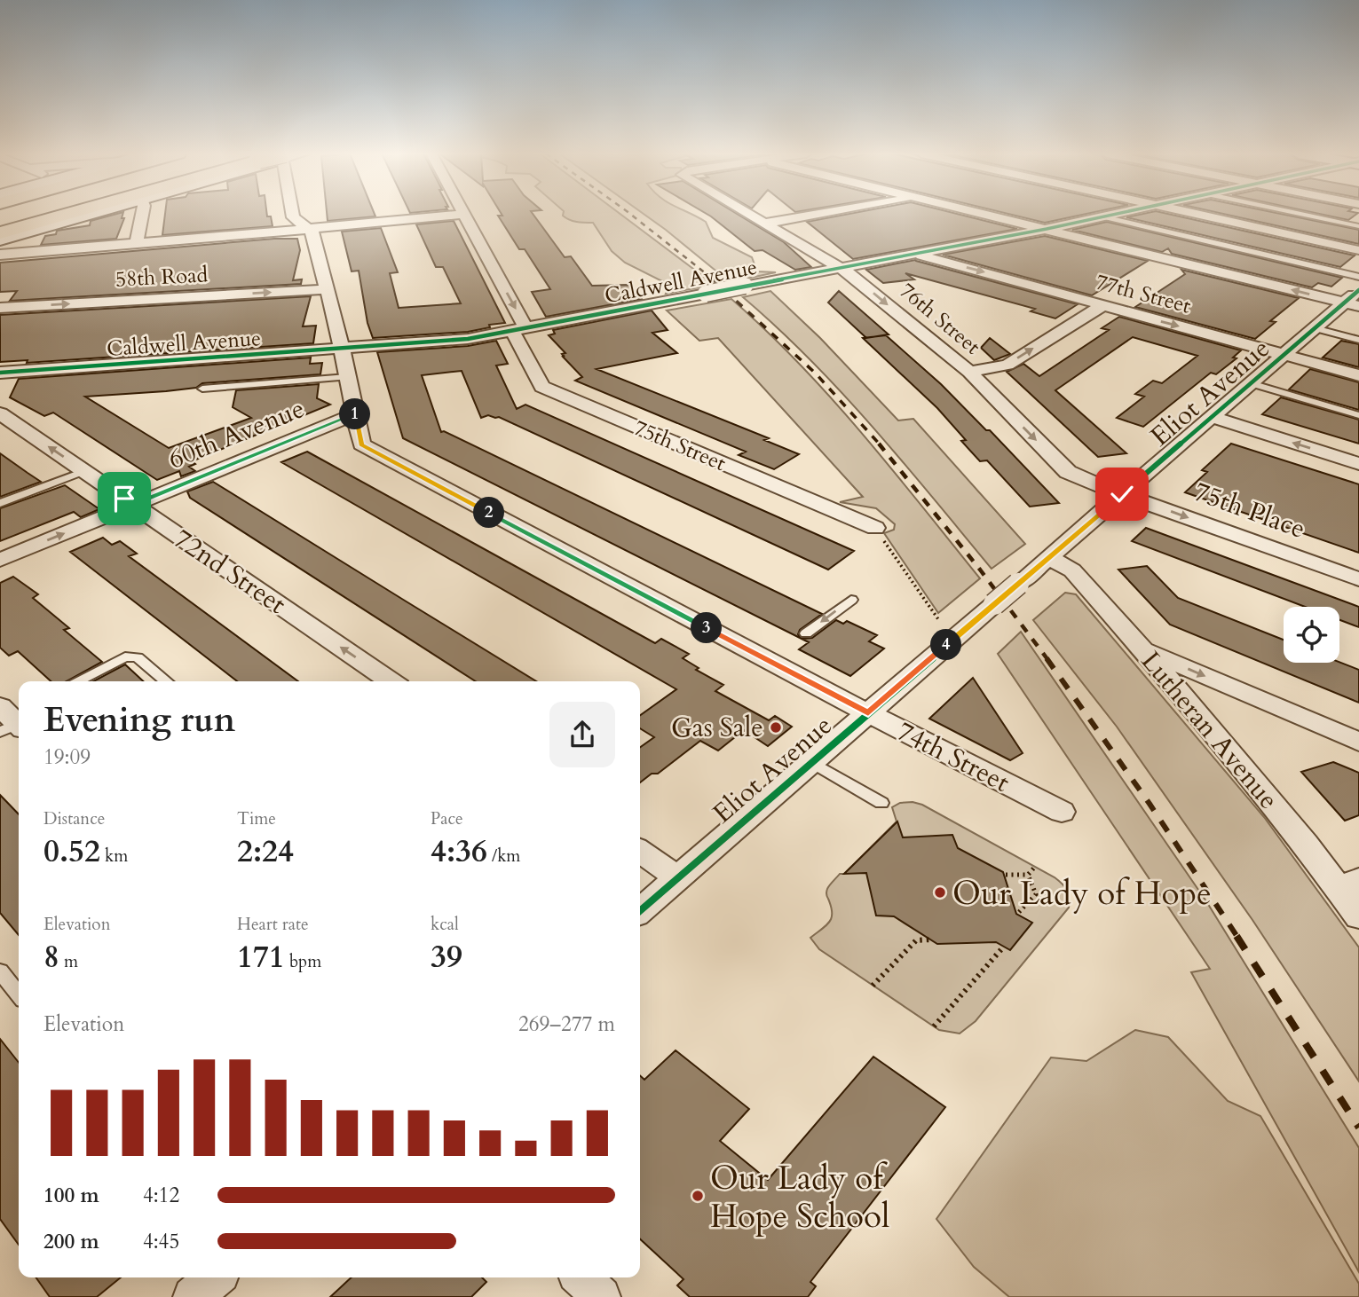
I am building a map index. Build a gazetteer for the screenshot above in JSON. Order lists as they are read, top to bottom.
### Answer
{
  "streets": {
    "street": [
      "58th Road",
      "Caldwell Avenue",
      "77th Street",
      "76th Street",
      "Eliot Avenue",
      "60th Avenue",
      "75th Street",
      "75th Place",
      "72nd Street",
      "Lutheran Avenue",
      "74th Street"
    ]
  },
  "crossings": [
    ["58th Road", "74th Street"],
    ["Caldwell Avenue", "77th Street"],
    ["Caldwell Avenue", "76th Street"],
    ["Caldwell Avenue", "75th Street"],
    ["Caldwell Avenue", "74th Street"],
    ["77th Street", "Eliot Avenue"],
    ["76th Street", "Eliot Avenue"],
    ["76th Street", "75th Place"],
    ["Eliot Avenue", "75th Place"],
    ["Eliot Avenue", "Lutheran Avenue"],
    ["Eliot Avenue", "74th Street"],
    ["60th Avenue", "72nd Street"],
    ["60th Avenue", "74th Street"]
  ],
  "one_way": ["60th Avenue", "72nd Street"],
  "places": ["Gas Sale", "Our Lady of Hope", "Our Lady of Hope School"],
  "page": {
    "pins": [
      "1",
      "2",
      "3",
      "4"
    ],
    "heading": ["Evening run", "19:09"],
    "stats": [
      ["Distance", "0.52 km"],
      ["Time", "2:24"],
      ["Pace", "4:36 /km"],
      ["Elevation", "8 m"],
      ["Heart rate", "171 bpm"],
      ["kcal", "39"]
    ],
    "chart": ["Elevation", "269–277 m"],
    "list": [
      {
        "name": "100 m",
        "note": "4:12"
      },
      {
        "name": "200 m",
        "note": "4:45"
      }
    ]
  }
}
